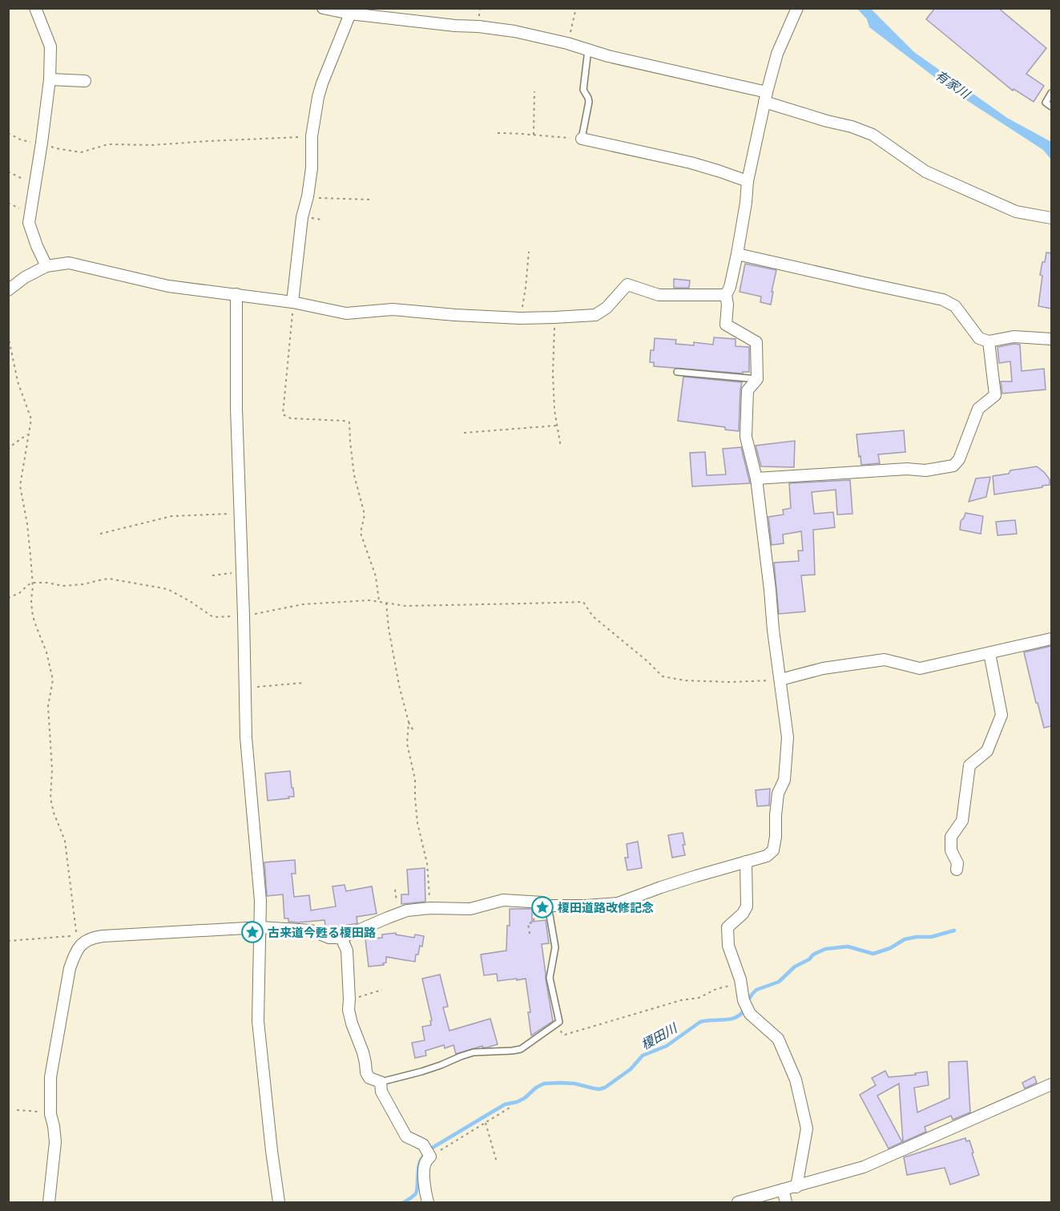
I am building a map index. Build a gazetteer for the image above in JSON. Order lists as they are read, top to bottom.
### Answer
{
  "water": ["有家川", "榎田川"],
  "places": {
    "place": ["榎田道路改修記念", "古来道今甦る榎田路"]
  }
}
